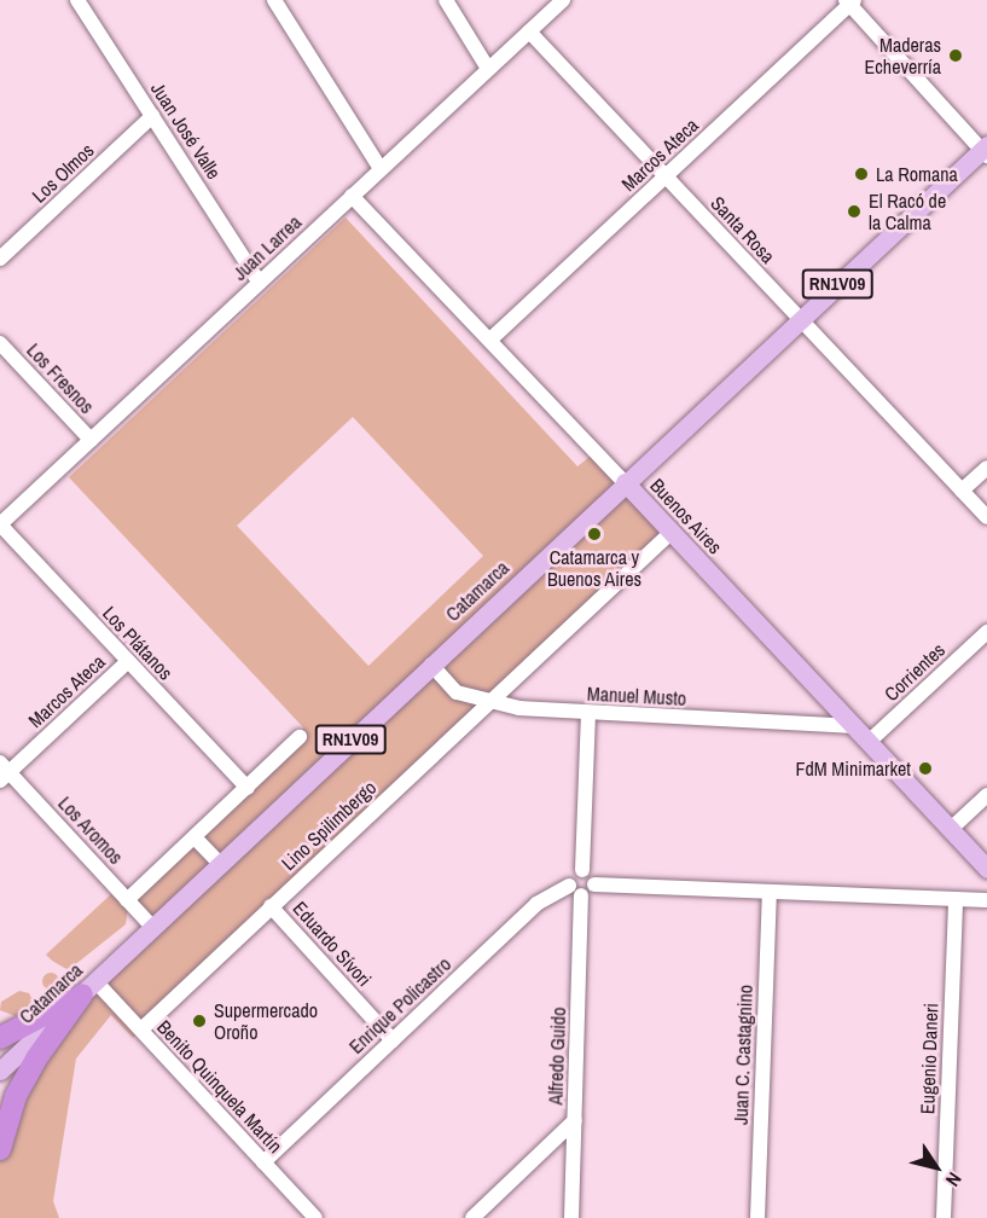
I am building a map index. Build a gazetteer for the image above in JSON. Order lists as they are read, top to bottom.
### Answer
{
  "streets": {
    "main road": ["RN1V09", "Buenos Aires", "Catamarca"],
    "street": [
      "Juan José Valle",
      "Marcos Ateca",
      "Los Olmos",
      "Santa Rosa",
      "Juan Larrea",
      "Los Fresnos",
      "Los Plátanos",
      "Corrientes",
      "Manuel Musto",
      "Lino Spilimbergo",
      "Los Aromos",
      "Eduardo Sívori",
      "Enrique Policastro",
      "Juan C. Castagnino",
      "Alfredo Guido",
      "Eugenio Daneri",
      "Benito Quinquela Martín"
    ]
  },
  "crossings": [
    ["Juan José Valle", "Los Olmos"],
    ["Juan José Valle", "Juan Larrea"],
    ["Marcos Ateca", "Santa Rosa"],
    ["Marcos Ateca", "Buenos Aires"],
    ["Marcos Ateca", "Los Plátanos"],
    ["Marcos Ateca", "Los Aromos"],
    ["Santa Rosa", "Juan Larrea"],
    ["Santa Rosa", "Catamarca"],
    ["Juan Larrea", "Los Fresnos"],
    ["Juan Larrea", "Buenos Aires"],
    ["Juan Larrea", "Los Plátanos"],
    ["Buenos Aires", "Catamarca"],
    ["Buenos Aires", "Corrientes"],
    ["Buenos Aires", "Manuel Musto"],
    ["Buenos Aires", "Lino Spilimbergo"],
    ["Catamarca", "Manuel Musto"],
    ["Catamarca", "Los Aromos"],
    ["Catamarca", "Benito Quinquela Martín"],
    ["Manuel Musto", "Lino Spilimbergo"],
    ["Lino Spilimbergo", "Eduardo Sívori"],
    ["Lino Spilimbergo", "Benito Quinquela Martín"],
    ["Eduardo Sívori", "Enrique Policastro"],
    ["Enrique Policastro", "Alfredo Guido"],
    ["Enrique Policastro", "Benito Quinquela Martín"]
  ],
  "places": [
    "Maderas Echeverría",
    "La Romana",
    "El Racó de la Calma",
    "Catamarca y Buenos Aires",
    "FdM Minimarket",
    "Supermercado Oroño"
  ],
  "north": "bottom right"
}
